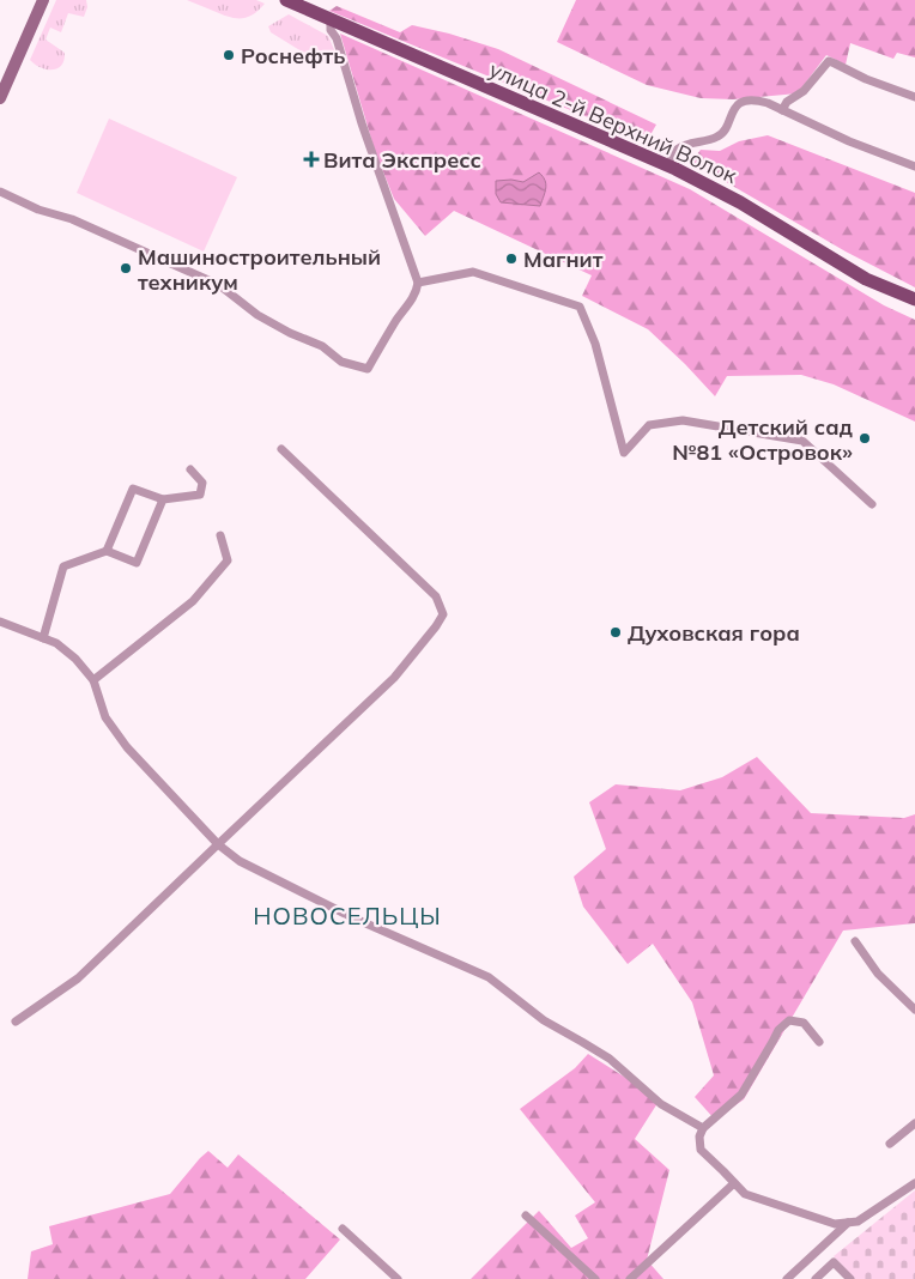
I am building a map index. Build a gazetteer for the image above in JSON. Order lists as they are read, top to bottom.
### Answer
{
  "streets": {
    "main road": ["улица 2-й Верхний Волок"]
  },
  "districts": ["НОВОСЕЛЬЦЫ"],
  "places": {
    "other": [
      "Роснефть",
      "Магнит",
      "Машиностроительный техникум",
      "Детский сад №81 «Островок»",
      "Духовская гора"
    ],
    "health": ["Вита Экспресс"]
  }
}
